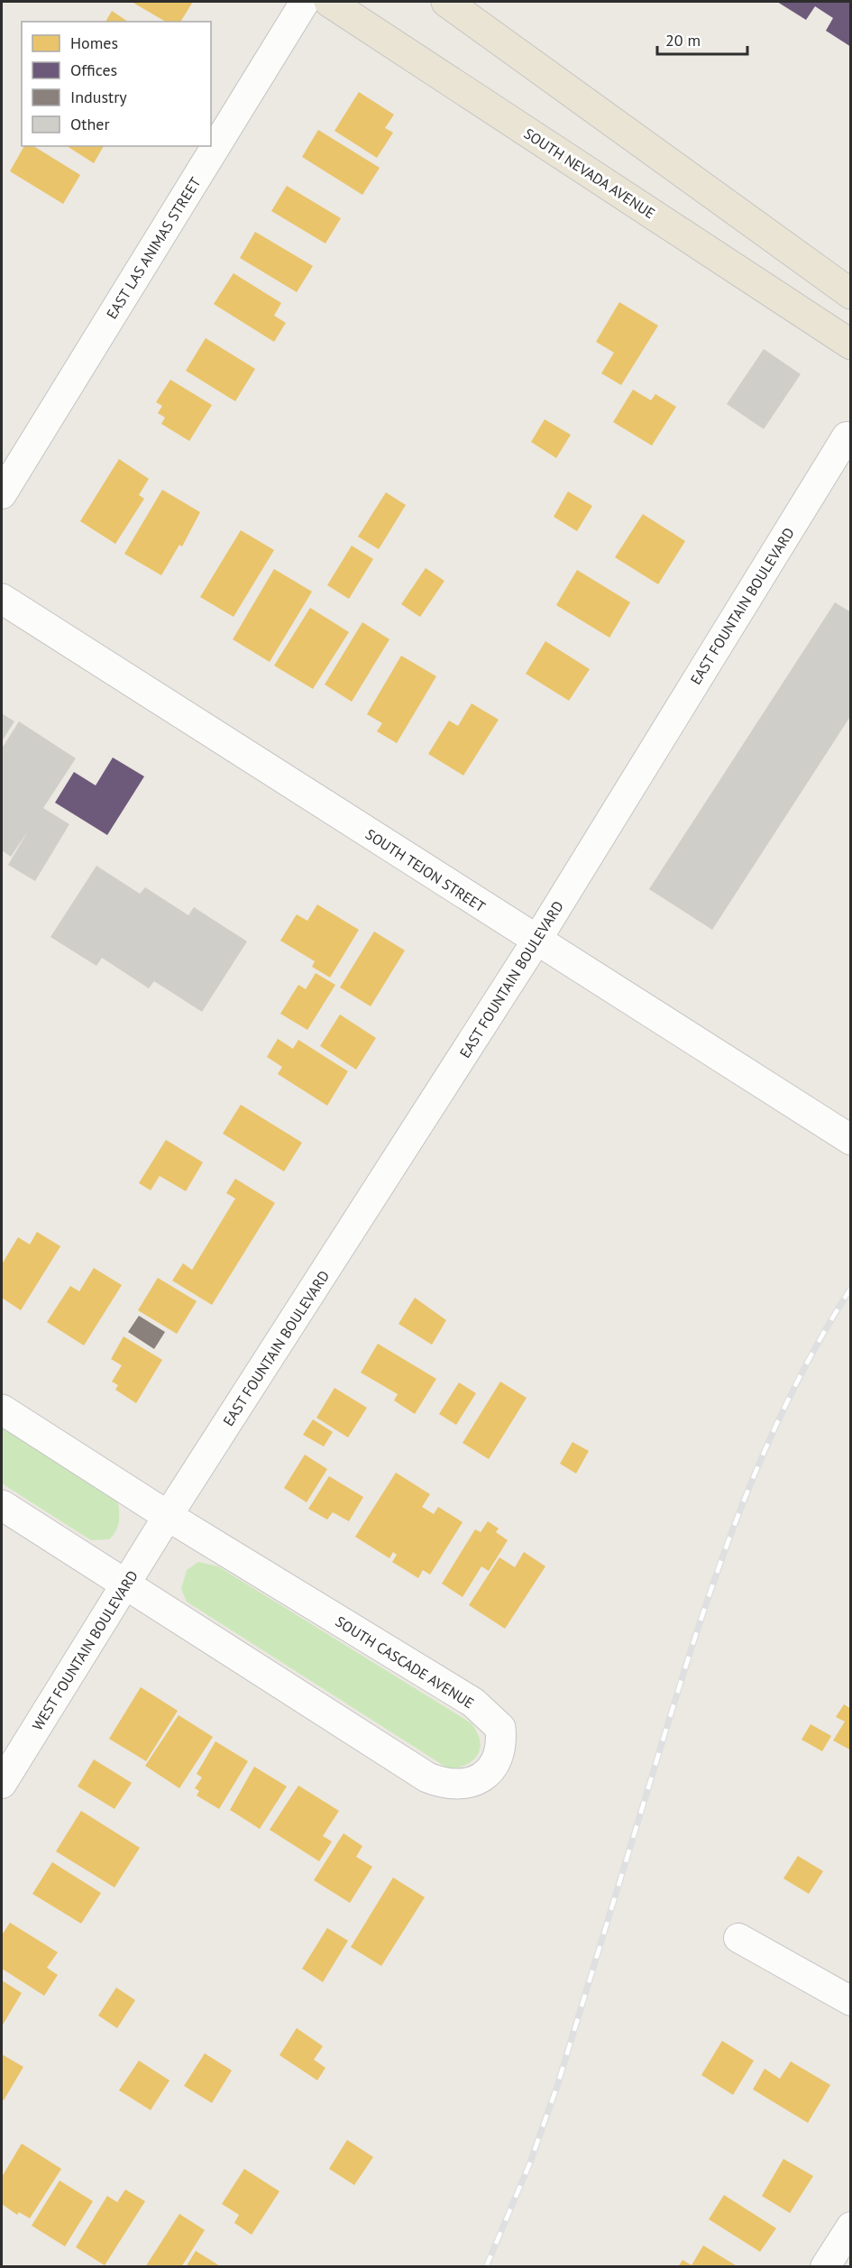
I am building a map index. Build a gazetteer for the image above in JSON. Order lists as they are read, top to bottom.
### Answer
{
  "streets": {
    "main road": ["SOUTH NEVADA AVENUE"],
    "street": [
      "EAST LAS ANIMAS STREET",
      "EAST FOUNTAIN BOULEVARD",
      "SOUTH TEJON STREET",
      "WEST FOUNTAIN BOULEVARD",
      "SOUTH CASCADE AVENUE"
    ]
  },
  "crossings": [
    ["EAST FOUNTAIN BOULEVARD", "SOUTH TEJON STREET"],
    ["EAST FOUNTAIN BOULEVARD", "WEST FOUNTAIN BOULEVARD"],
    ["EAST FOUNTAIN BOULEVARD", "SOUTH CASCADE AVENUE"],
    ["WEST FOUNTAIN BOULEVARD", "SOUTH CASCADE AVENUE"]
  ],
  "legend": [
    "Homes",
    "Offices",
    "Industry",
    "Other"
  ],
  "scale_bar": "20 m"
}
